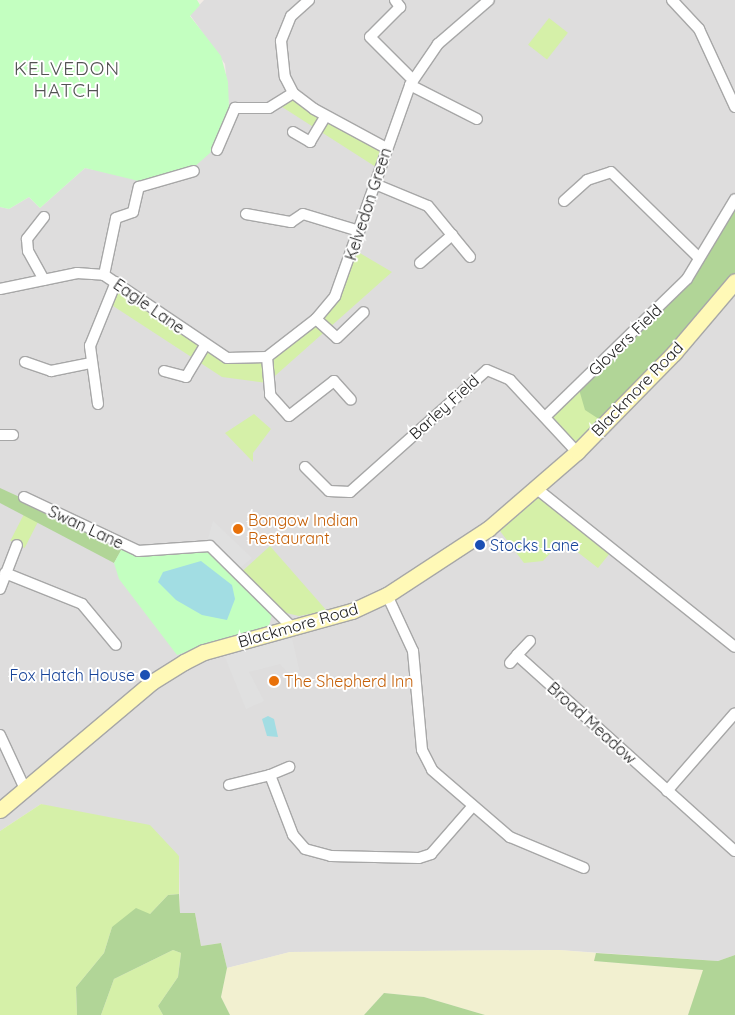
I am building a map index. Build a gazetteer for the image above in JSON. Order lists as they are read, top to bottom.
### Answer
{
  "streets": {
    "street": [
      "Kelvedon Green",
      "Eagle Lane",
      "Glovers Field",
      "Blackmore Road",
      "Barley Field",
      "Swan Lane",
      "Broad Meadow"
    ]
  },
  "crossings": [
    ["Glovers Field", "Barley Field"],
    ["Blackmore Road", "Barley Field"],
    ["Blackmore Road", "Swan Lane"]
  ],
  "districts": ["KELVEDON HATCH"],
  "places": [
    "Bongow Indian Restaurant",
    "Stocks Lane",
    "Fox Hatch House",
    "The Shepherd Inn"
  ]
}
